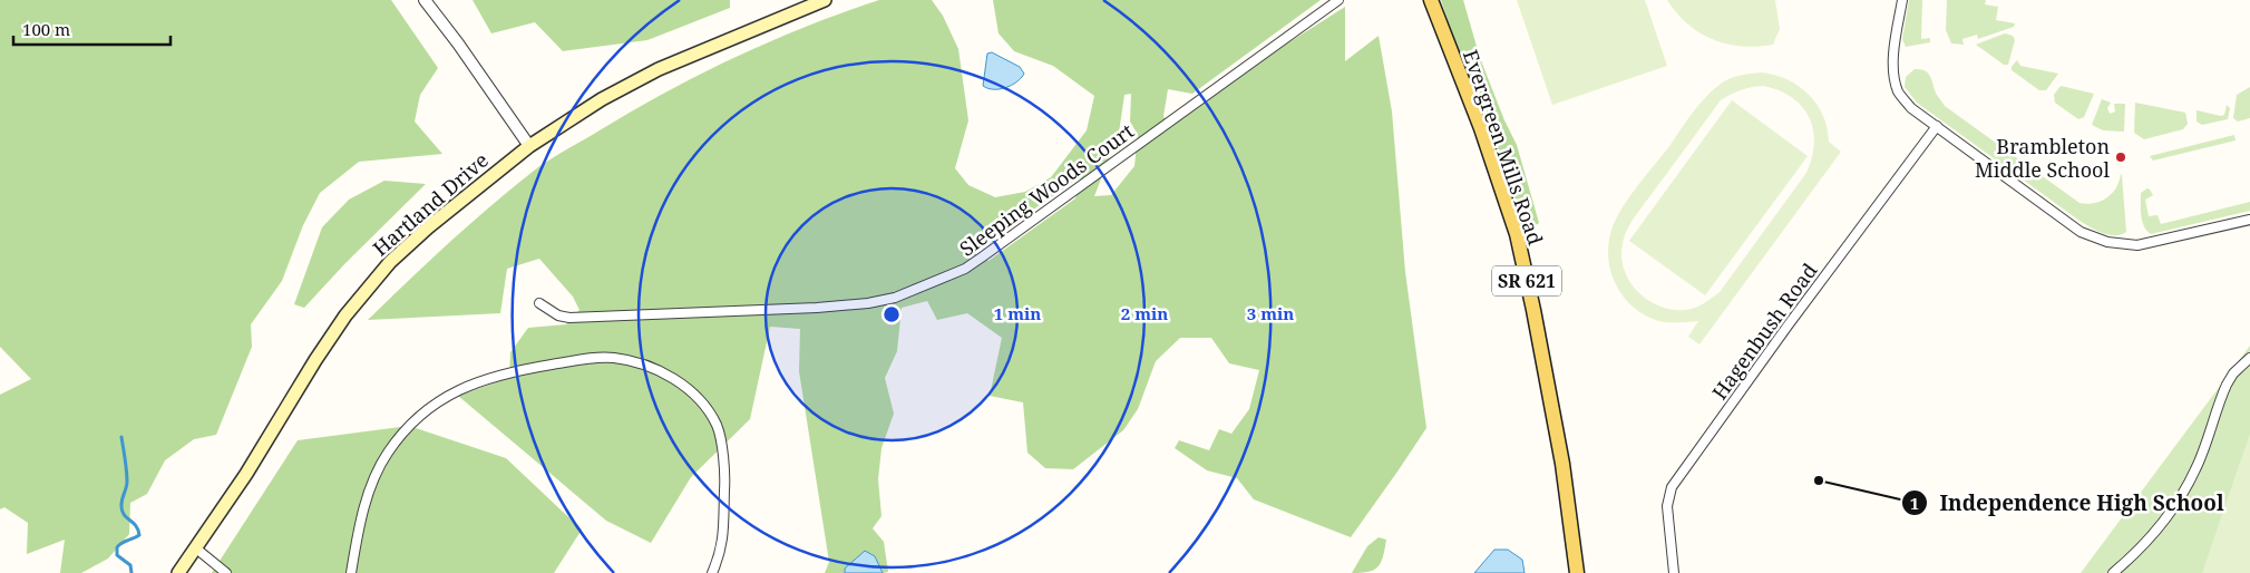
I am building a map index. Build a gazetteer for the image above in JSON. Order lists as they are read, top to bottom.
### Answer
{
  "streets": {
    "main road": ["Evergreen Mills Road", "Hartland Drive", "SR 621"],
    "street": ["Sleeping Woods Court", "Hagenbush Road"]
  },
  "places": ["Brambleton Middle School", "Independence High School"],
  "scale_bar": "100 m",
  "rings": ["1 min", "2 min", "3 min"]
}
